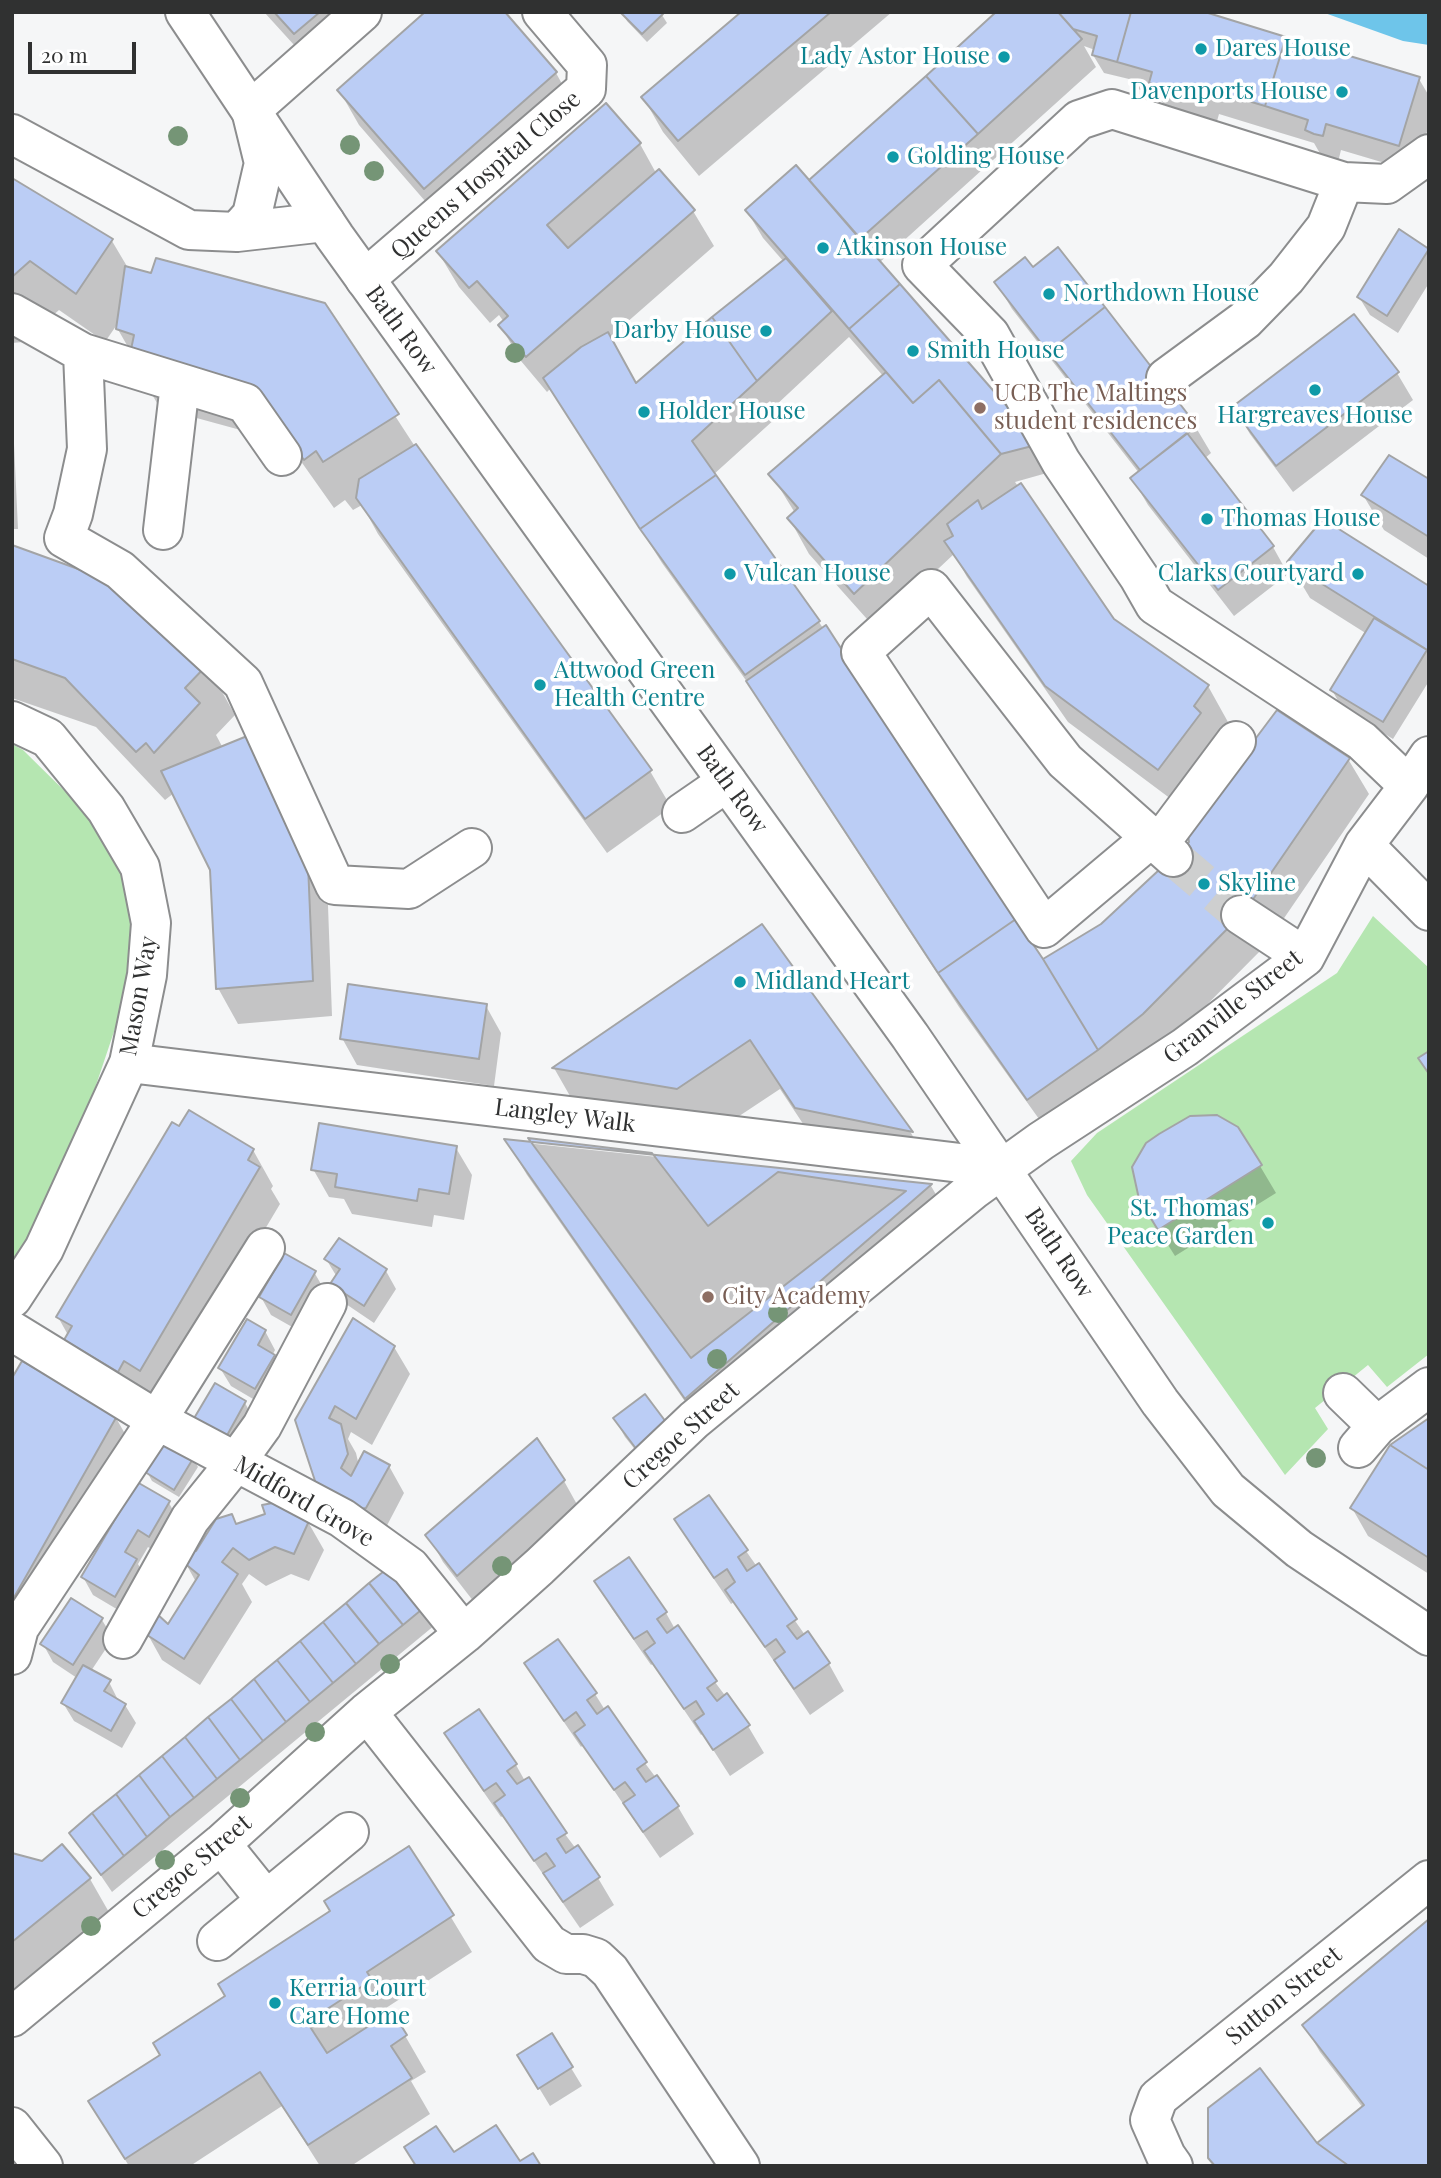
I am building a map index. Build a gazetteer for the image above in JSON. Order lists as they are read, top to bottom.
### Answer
{
  "streets": {
    "street": [
      "Queens Hospital Close",
      "Bath Row",
      "Mason Way",
      "Granville Street",
      "Langley Walk",
      "Cregoe Street",
      "Midford Grove",
      "Sutton Street"
    ]
  },
  "crossings": [
    ["Queens Hospital Close", "Bath Row"],
    ["Bath Row", "Granville Street"],
    ["Bath Row", "Langley Walk"],
    ["Bath Row", "Cregoe Street"],
    ["Mason Way", "Langley Walk"],
    ["Granville Street", "Langley Walk"],
    ["Granville Street", "Cregoe Street"],
    ["Langley Walk", "Cregoe Street"],
    ["Cregoe Street", "Midford Grove"]
  ],
  "places": [
    "Dares House",
    "Lady Astor House",
    "Davenports House",
    "Golding House",
    "Atkinson House",
    "Northdown House",
    "Darby House",
    "Smith House",
    "Hargreaves House",
    "UCB The Maltings student residences",
    "Holder House",
    "Thomas House",
    "Vulcan House",
    "Clarks Courtyard",
    "Attwood Green Health Centre",
    "Skyline",
    "Midland Heart",
    "St. Thomas' Peace Garden",
    "City Academy",
    "Kerria Court Care Home"
  ],
  "scale_bar": "20 m"
}
